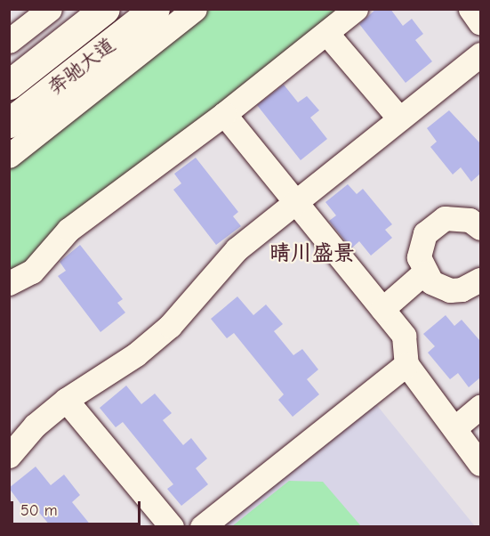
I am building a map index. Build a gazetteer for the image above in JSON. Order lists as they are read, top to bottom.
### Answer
{
  "streets": {
    "main road": ["奔驰大道"]
  },
  "districts": ["晴川盛景"],
  "scale_bar": "50 m"
}
